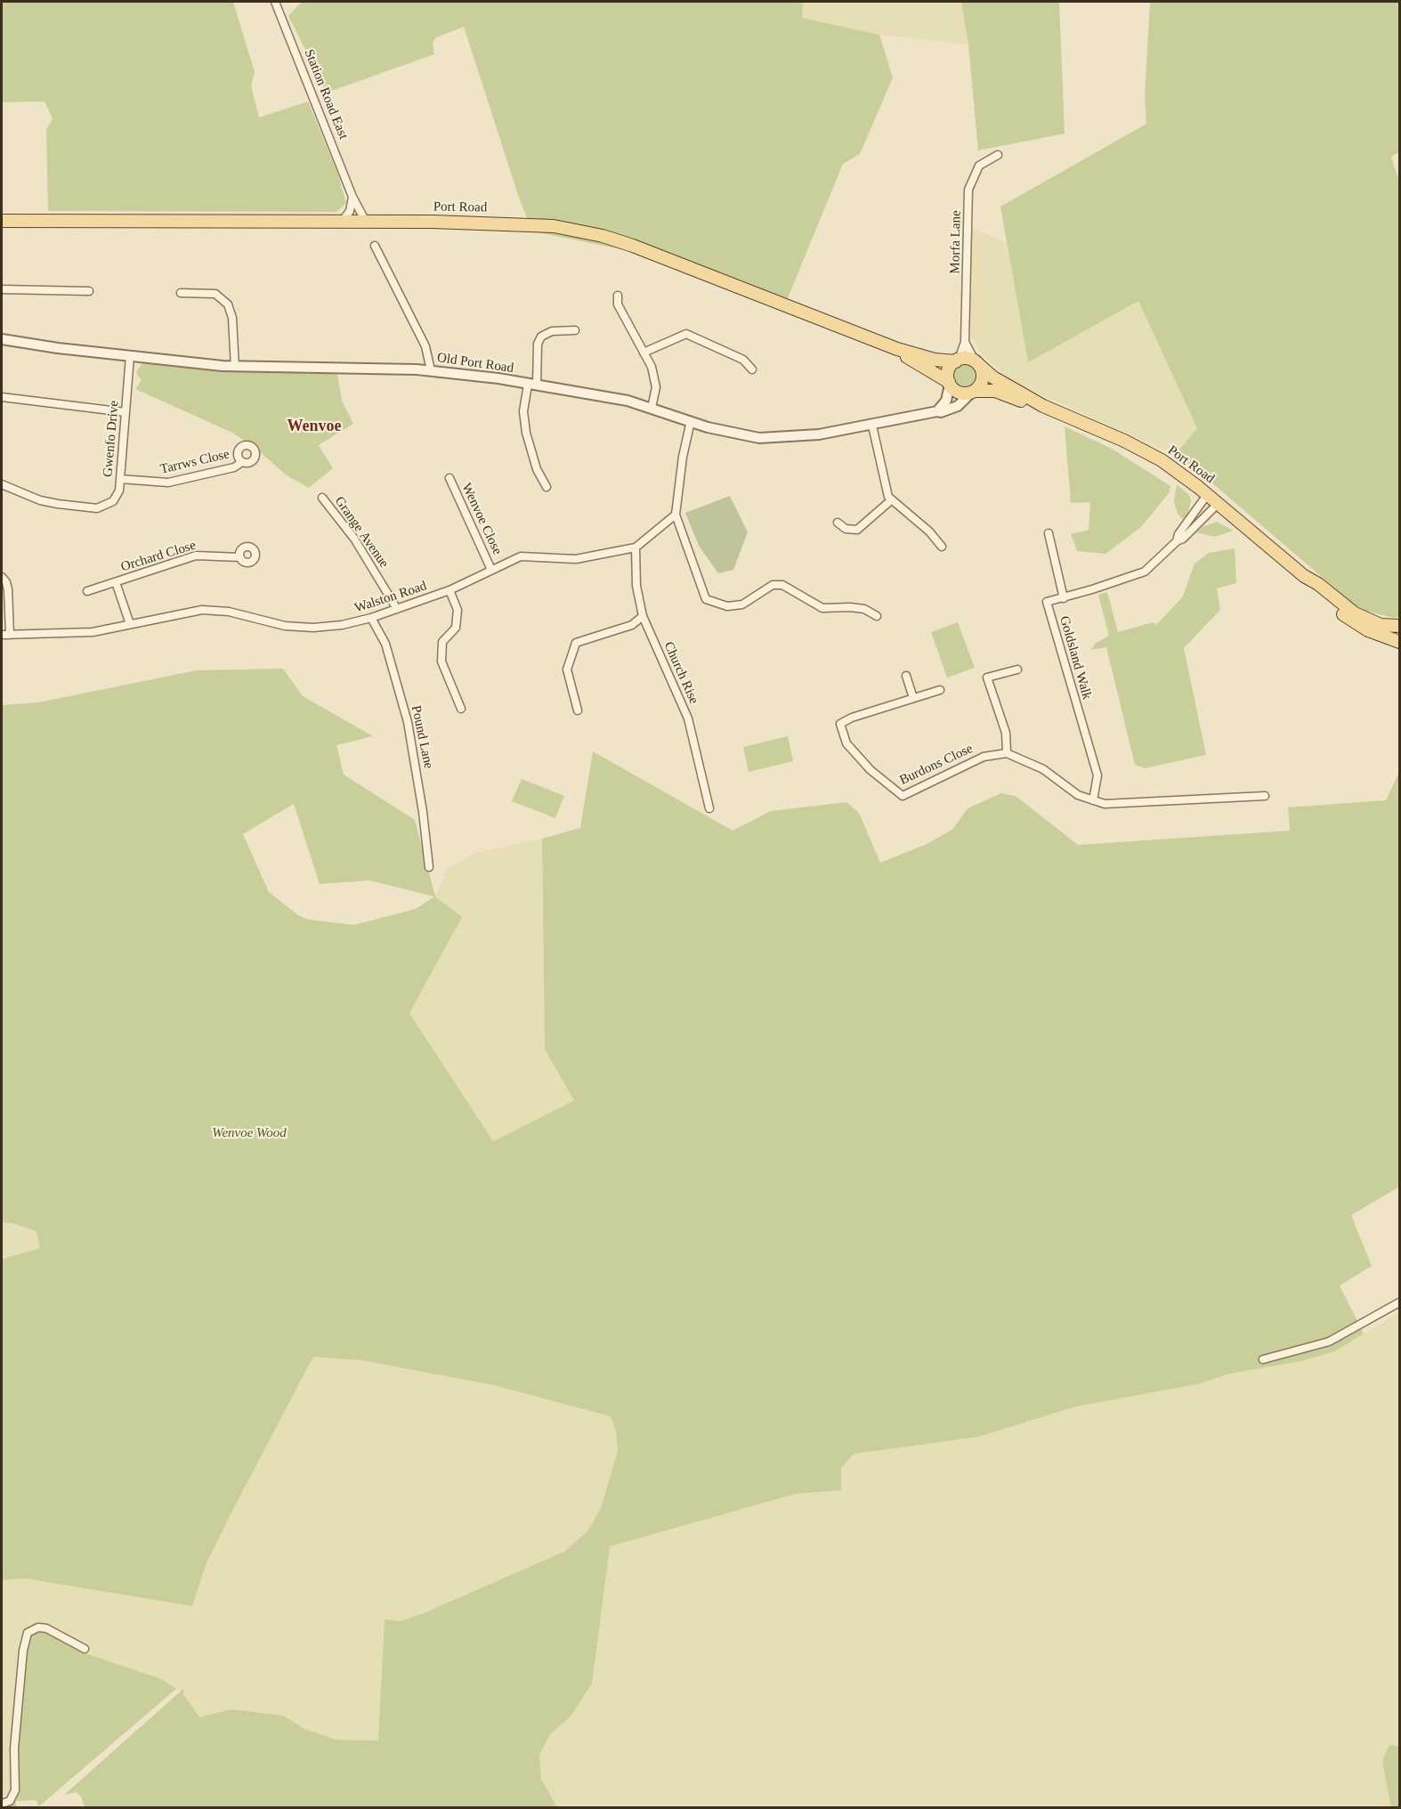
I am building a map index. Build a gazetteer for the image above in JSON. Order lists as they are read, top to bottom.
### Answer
{
  "streets": {
    "main road": ["Port Road"],
    "street": [
      "Station Road East",
      "Morfa Lane",
      "Old Port Road",
      "Gwenfo Drive",
      "Tarrws Close",
      "Wenvoe Close",
      "Grange Avenue",
      "Orchard Close",
      "Walston Road",
      "Goldsland Walk",
      "Church Rise",
      "Pound Lane",
      "Burdons Close"
    ]
  },
  "crossings": [
    ["Station Road East", "Port Road"],
    ["Port Road", "Morfa Lane"],
    ["Port Road", "Old Port Road"],
    ["Port Road", "Goldsland Walk"],
    ["Morfa Lane", "Old Port Road"],
    ["Old Port Road", "Gwenfo Drive"],
    ["Gwenfo Drive", "Tarrws Close"],
    ["Wenvoe Close", "Walston Road"],
    ["Grange Avenue", "Walston Road"],
    ["Orchard Close", "Walston Road"],
    ["Walston Road", "Church Rise"],
    ["Walston Road", "Pound Lane"]
  ],
  "districts": ["Wenvoe"],
  "parks": ["Wenvoe Wood"]
}
